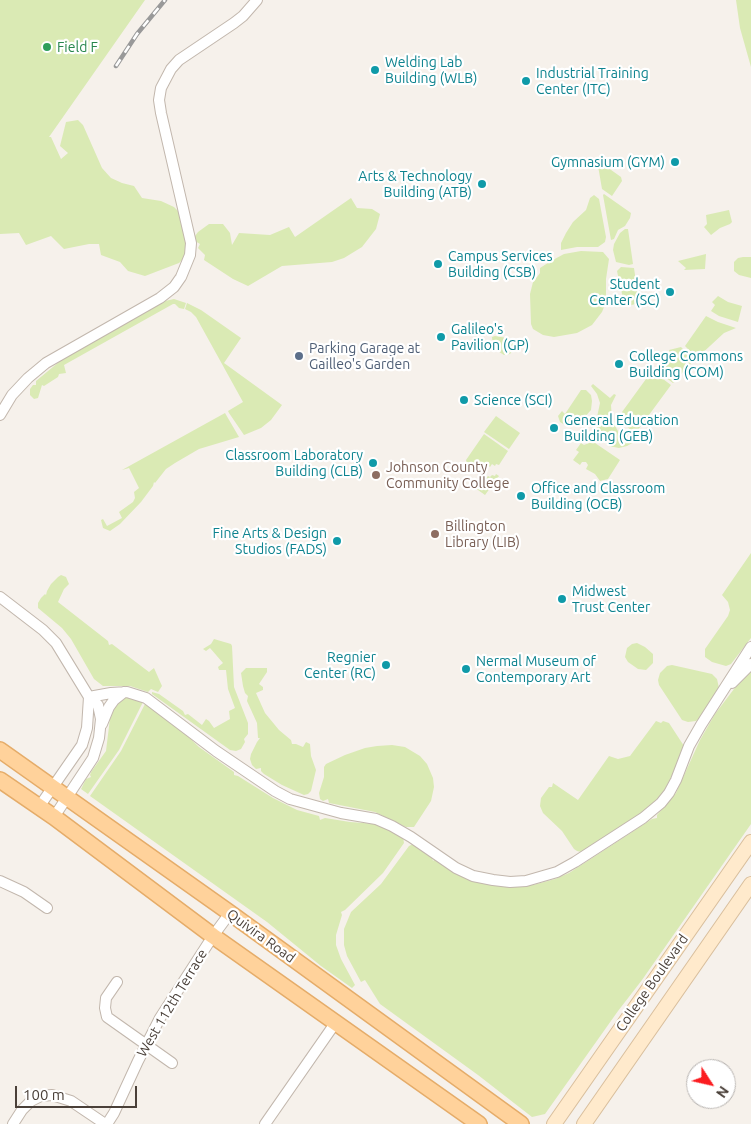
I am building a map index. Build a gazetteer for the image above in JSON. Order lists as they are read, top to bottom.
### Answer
{
  "streets": {
    "main road": ["Quivira Road", "College Boulevard"],
    "street": ["West 112th Terrace"]
  },
  "crossings": [
    ["Quivira Road", "West 112th Terrace"]
  ],
  "places": [
    "Field F",
    "Welding Lab Building (WLB)",
    "Industrial Training Center (ITC)",
    "Gymnasium (GYM)",
    "Arts & Technology Building (ATB)",
    "Campus Services Building (CSB)",
    "Student Center (SC)",
    "Galileo's Pavilion (GP)",
    "Parking Garage at Gailleo's Garden",
    "College Commons Building (COM)",
    "Science (SCI)",
    "General Education Building (GEB)",
    "Classroom Laboratory Building (CLB)",
    "Johnson County Community College",
    "Office and Classroom Building (OCB)",
    "Billington Library (LIB)",
    "Fine Arts & Design Studios (FADS)",
    "Midwest Trust Center",
    "Regnier Center (RC)",
    "Nermal Museum of Contemporary Art"
  ],
  "scale_bar": "100 m",
  "north": "bottom right"
}
